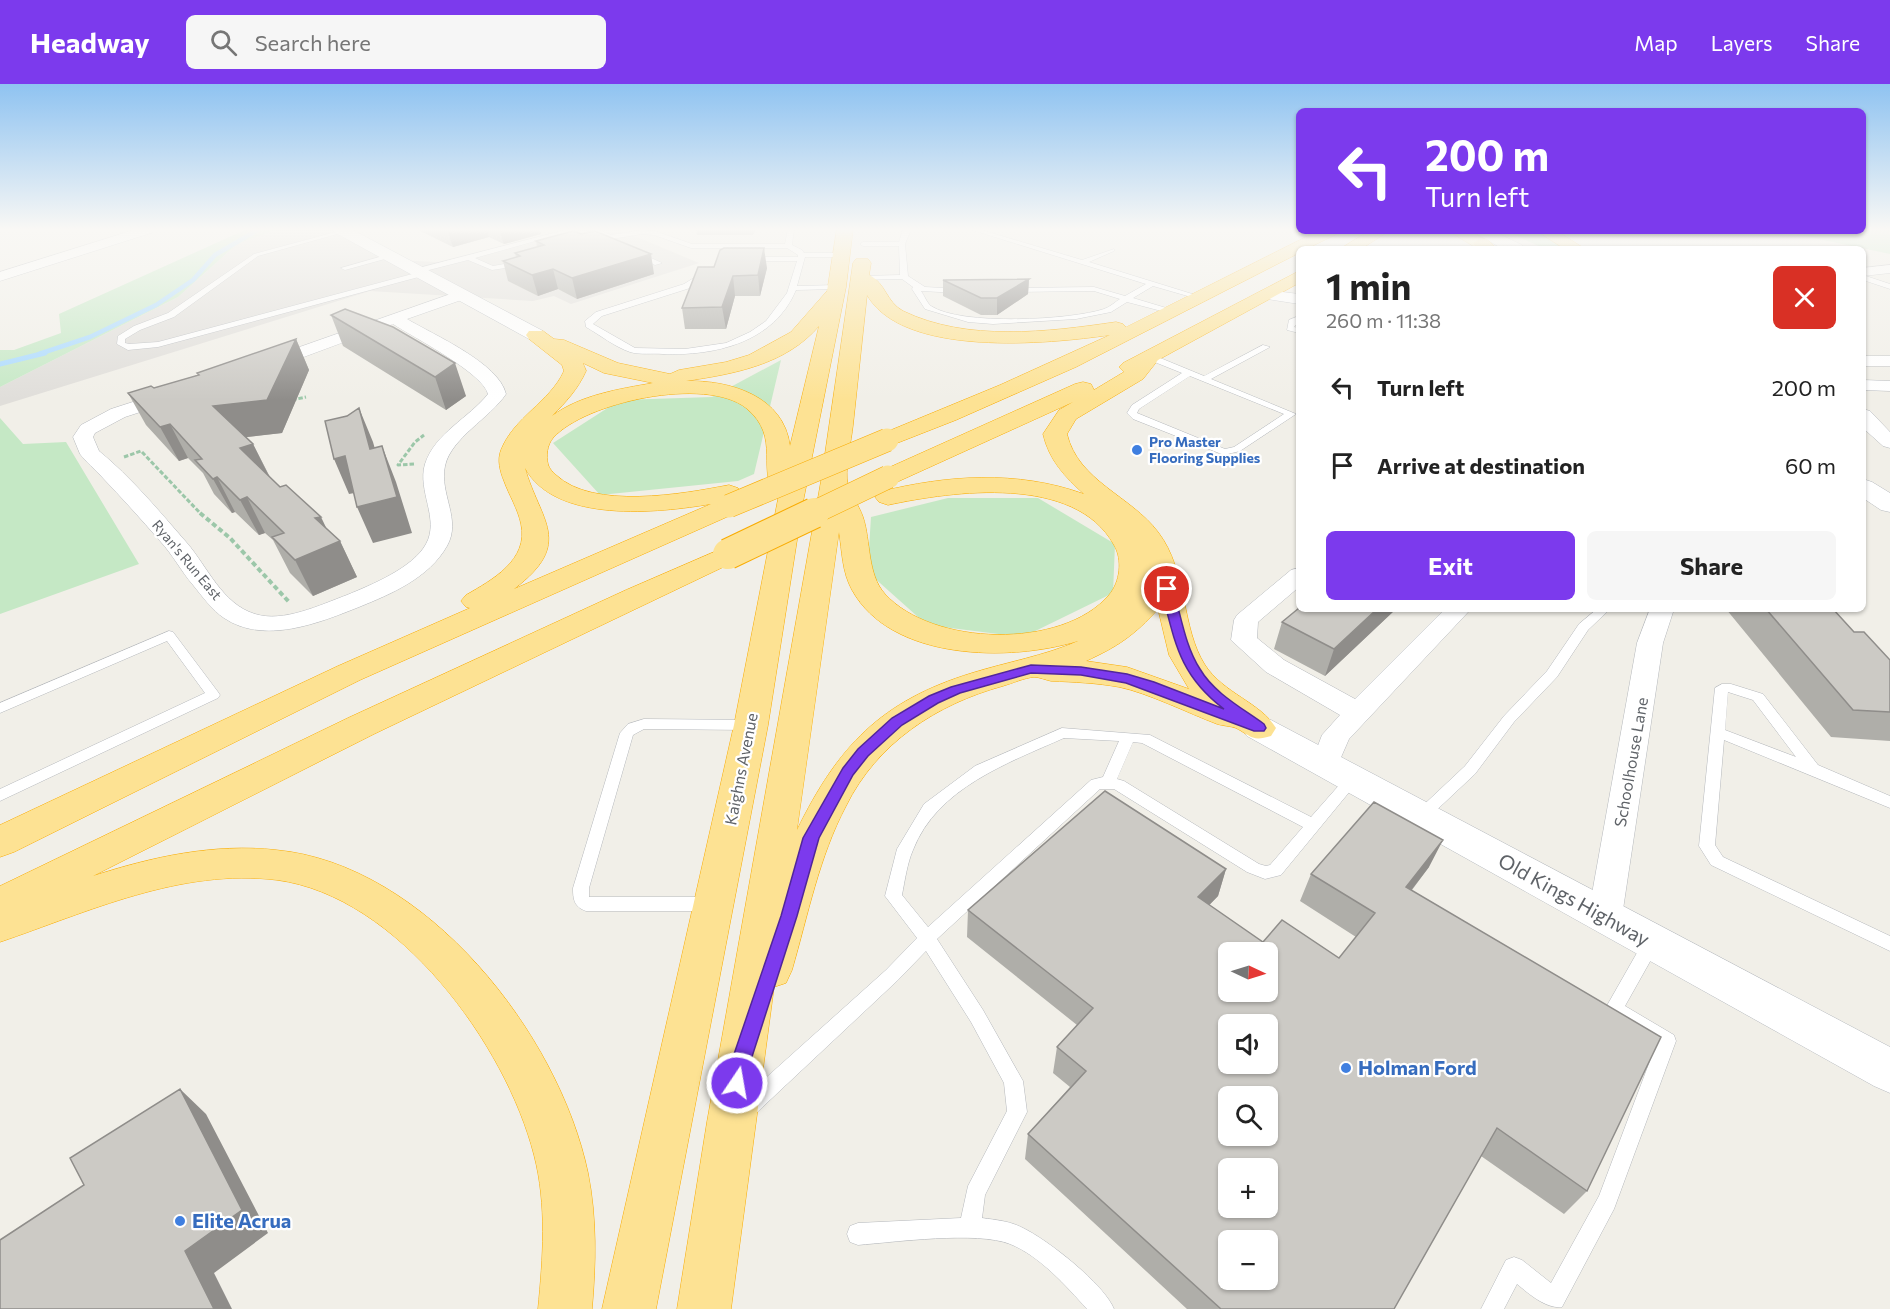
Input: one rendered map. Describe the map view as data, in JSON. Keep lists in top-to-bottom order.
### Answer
{
  "streets": {
    "highway": ["Kaighns Avenue"],
    "street": ["Ryan's Run East", "Schoolhouse Lane", "Old Kings Highway"]
  },
  "crossings": [
    ["Schoolhouse Lane", "Old Kings Highway"]
  ],
  "places": ["Pro Master Flooring Supplies", "Holman Ford", "Elite Acrua"],
  "north": "right",
  "page": {
    "header": "Headway",
    "search": "Search here",
    "nav": ["Map", "Layers", "Share"],
    "turn": ["200 m", "Turn left"],
    "heading": ["1 min", "260 m · 11:38"],
    "list": [
      {
        "name": "Turn left",
        "value": "200 m"
      },
      {
        "name": "Arrive at destination",
        "value": "60 m"
      }
    ],
    "buttons": ["Exit", "Share"],
    "map_buttons": ["+", "−"]
  }
}
